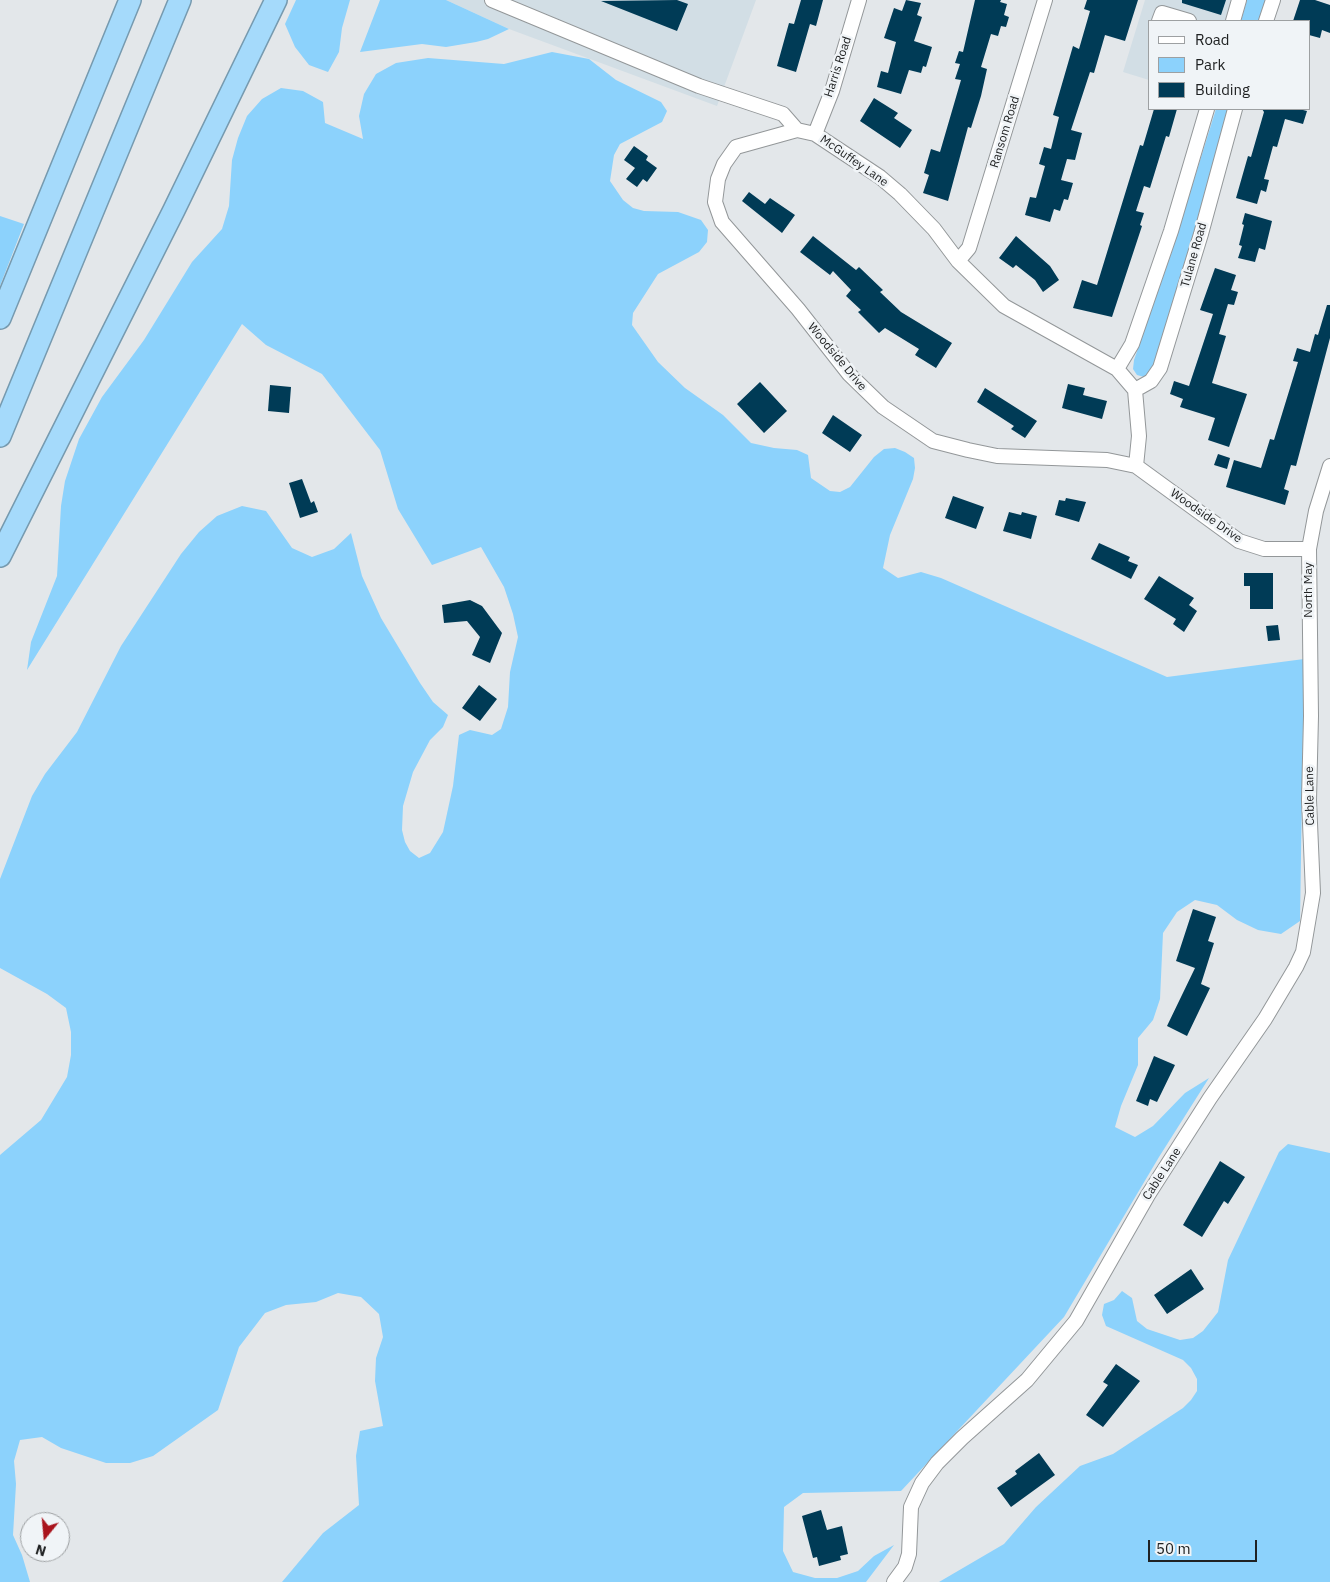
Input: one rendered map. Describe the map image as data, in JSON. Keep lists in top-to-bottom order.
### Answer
{
  "streets": {
    "street": [
      "Harris Road",
      "Ransom Road",
      "McGuffey Lane",
      "Tulane Road",
      "Woodside Drive",
      "North May",
      "Cable Lane"
    ]
  },
  "crossings": [
    ["Harris Road", "McGuffey Lane"],
    ["Ransom Road", "McGuffey Lane"],
    ["McGuffey Lane", "Woodside Drive"],
    ["Woodside Drive", "North May"],
    ["North May", "Cable Lane"]
  ],
  "legend": ["Road", "Park", "Building"],
  "scale_bar": "50 m",
  "north": "bottom"
}
